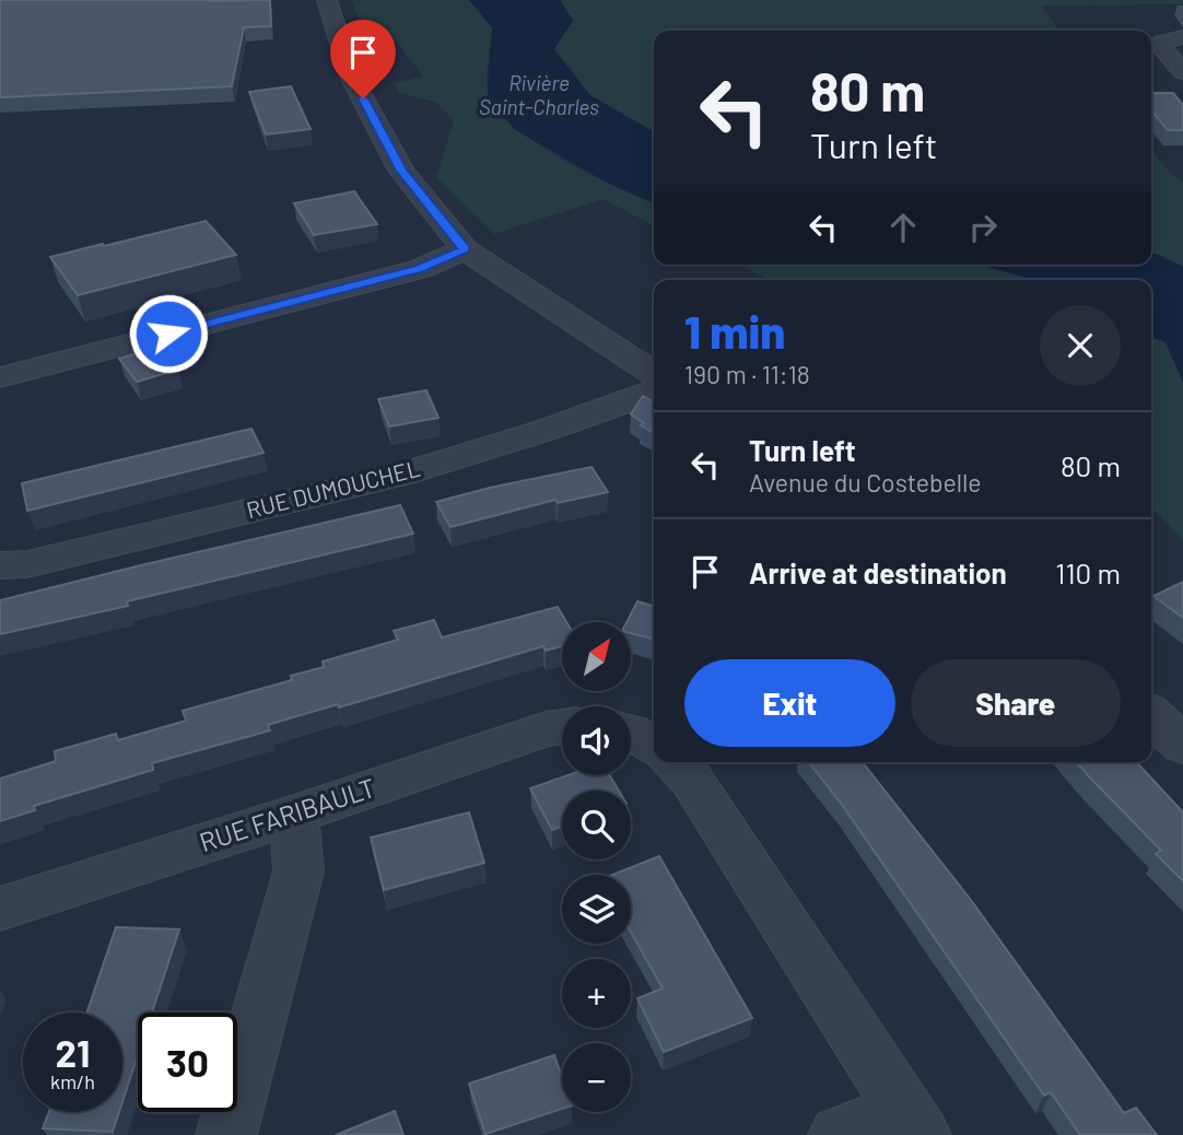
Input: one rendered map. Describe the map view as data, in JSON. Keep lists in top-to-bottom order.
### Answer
{
  "streets": {
    "street": ["RUE DUMOUCHEL", "RUE FARIBAULT"]
  },
  "water": ["Rivière Saint-Charles"],
  "north": "top right",
  "page": {
    "turn": ["80 m", "Turn left"],
    "heading": ["1 min", "190 m · 11:18"],
    "list": [
      {
        "name": "Turn left",
        "note": "Avenue du Costebelle",
        "value": "80 m"
      },
      {
        "name": "Arrive at destination",
        "value": "110 m"
      }
    ],
    "map_buttons": ["+", "−"],
    "buttons": ["Exit", "Share"],
    "speed": "21 km/h",
    "limit": "30"
  }
}
